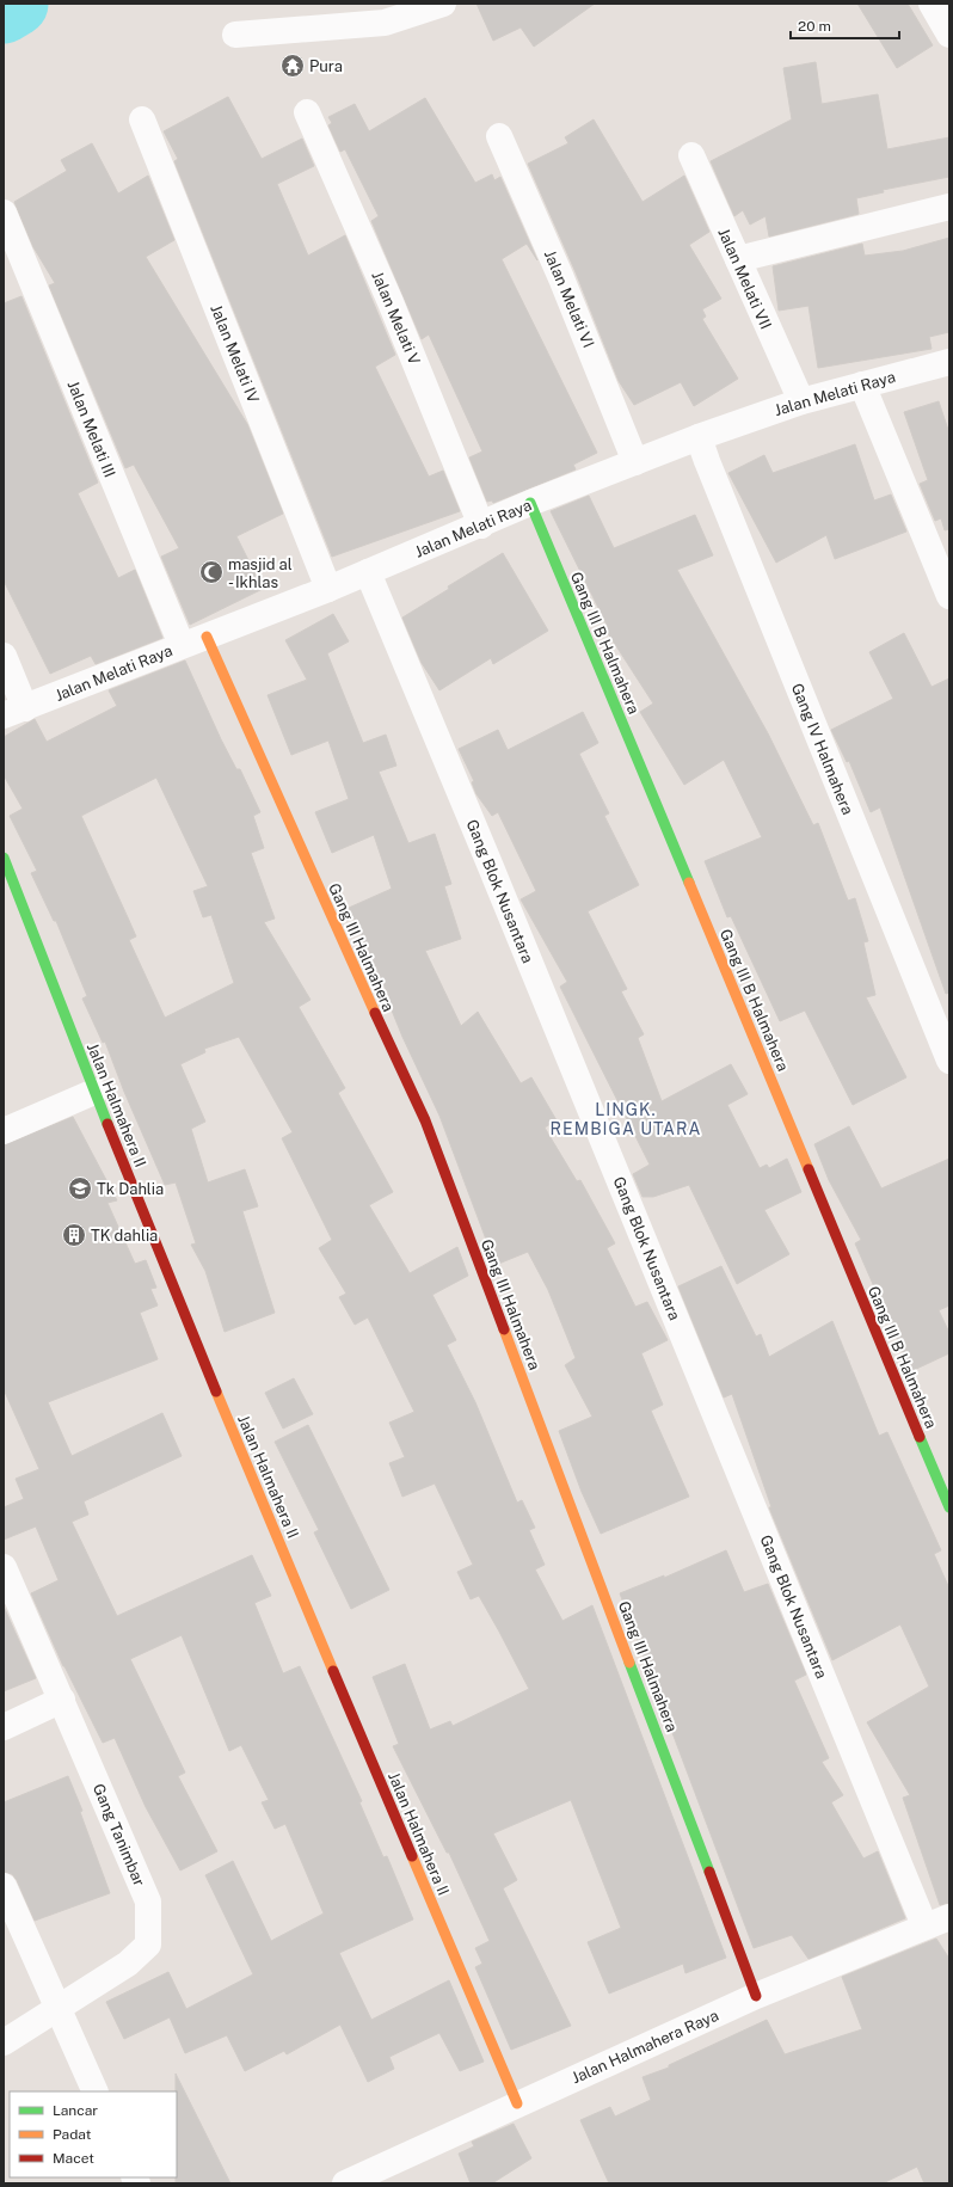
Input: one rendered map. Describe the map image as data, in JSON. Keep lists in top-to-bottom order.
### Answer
{
  "streets": {
    "street": [
      "Jalan Melati VII",
      "Jalan Melati VI",
      "Jalan Melati V",
      "Jalan Melati IV",
      "Jalan Melati Raya",
      "Jalan Melati III",
      "Gang III B Halmahera",
      "Gang IV Halmahera",
      "Gang Blok Nusantara",
      "Gang III Halmahera",
      "Jalan Halmahera II",
      "Gang Tanimbar",
      "Jalan Halmahera Raya"
    ]
  },
  "crossings": [
    ["Jalan Melati VII", "Jalan Melati Raya"],
    ["Jalan Melati VI", "Jalan Melati Raya"],
    ["Jalan Melati V", "Jalan Melati Raya"],
    ["Jalan Melati IV", "Jalan Melati Raya"],
    ["Jalan Melati Raya", "Jalan Melati III"],
    ["Jalan Melati Raya", "Gang III B Halmahera"],
    ["Jalan Melati Raya", "Gang IV Halmahera"],
    ["Jalan Melati Raya", "Gang Blok Nusantara"],
    ["Jalan Melati Raya", "Gang III Halmahera"],
    ["Gang Blok Nusantara", "Jalan Halmahera Raya"],
    ["Gang III Halmahera", "Jalan Halmahera Raya"],
    ["Jalan Halmahera II", "Jalan Halmahera Raya"]
  ],
  "districts": ["LINGK. REMBIGA UTARA"],
  "places": {
    "temple": ["Pura"],
    "mosque": ["masjid al - Ikhlas"],
    "school or university": ["Tk Dahlia"],
    "building": ["TK dahlia"]
  },
  "legend": ["Lancar", "Padat", "Macet"],
  "scale_bar": "20 m"
}
